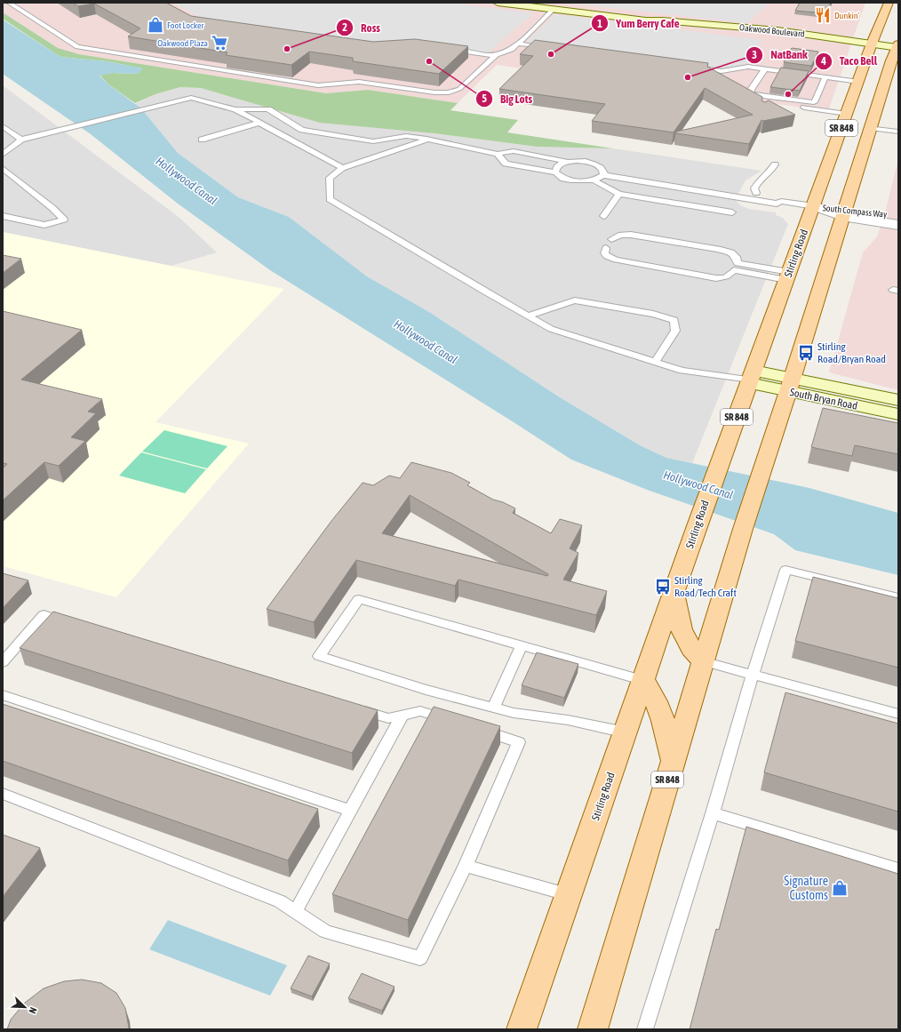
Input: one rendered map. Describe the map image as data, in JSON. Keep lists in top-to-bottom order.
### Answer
{
  "streets": {
    "main road": ["SR 848", "Stirling Road"],
    "street": ["Oakwood Boulevard", "South Compass Way", "South Bryan Road"]
  },
  "crossings": [
    ["Oakwood Boulevard", "SR 848"],
    ["Oakwood Boulevard", "Stirling Road"],
    ["SR 848", "South Compass Way"],
    ["SR 848", "South Bryan Road"],
    ["South Compass Way", "Stirling Road"],
    ["Stirling Road", "South Bryan Road"]
  ],
  "water": ["Hollywood Canal"],
  "places": {
    "restaurant": ["Dunkin'"],
    "shop": ["Foot Locker", "Signature Customs"],
    "supermarket": ["Oakwood Plaza"],
    "other": [
      "Ross",
      "Yum Berry Cafe",
      "Big Lots",
      "NatBank",
      "Taco Bell"
    ],
    "bus stop": ["Stirling Road/Bryan Road", "Stirling Road/Tech Craft"]
  },
  "north": "bottom right"
}
